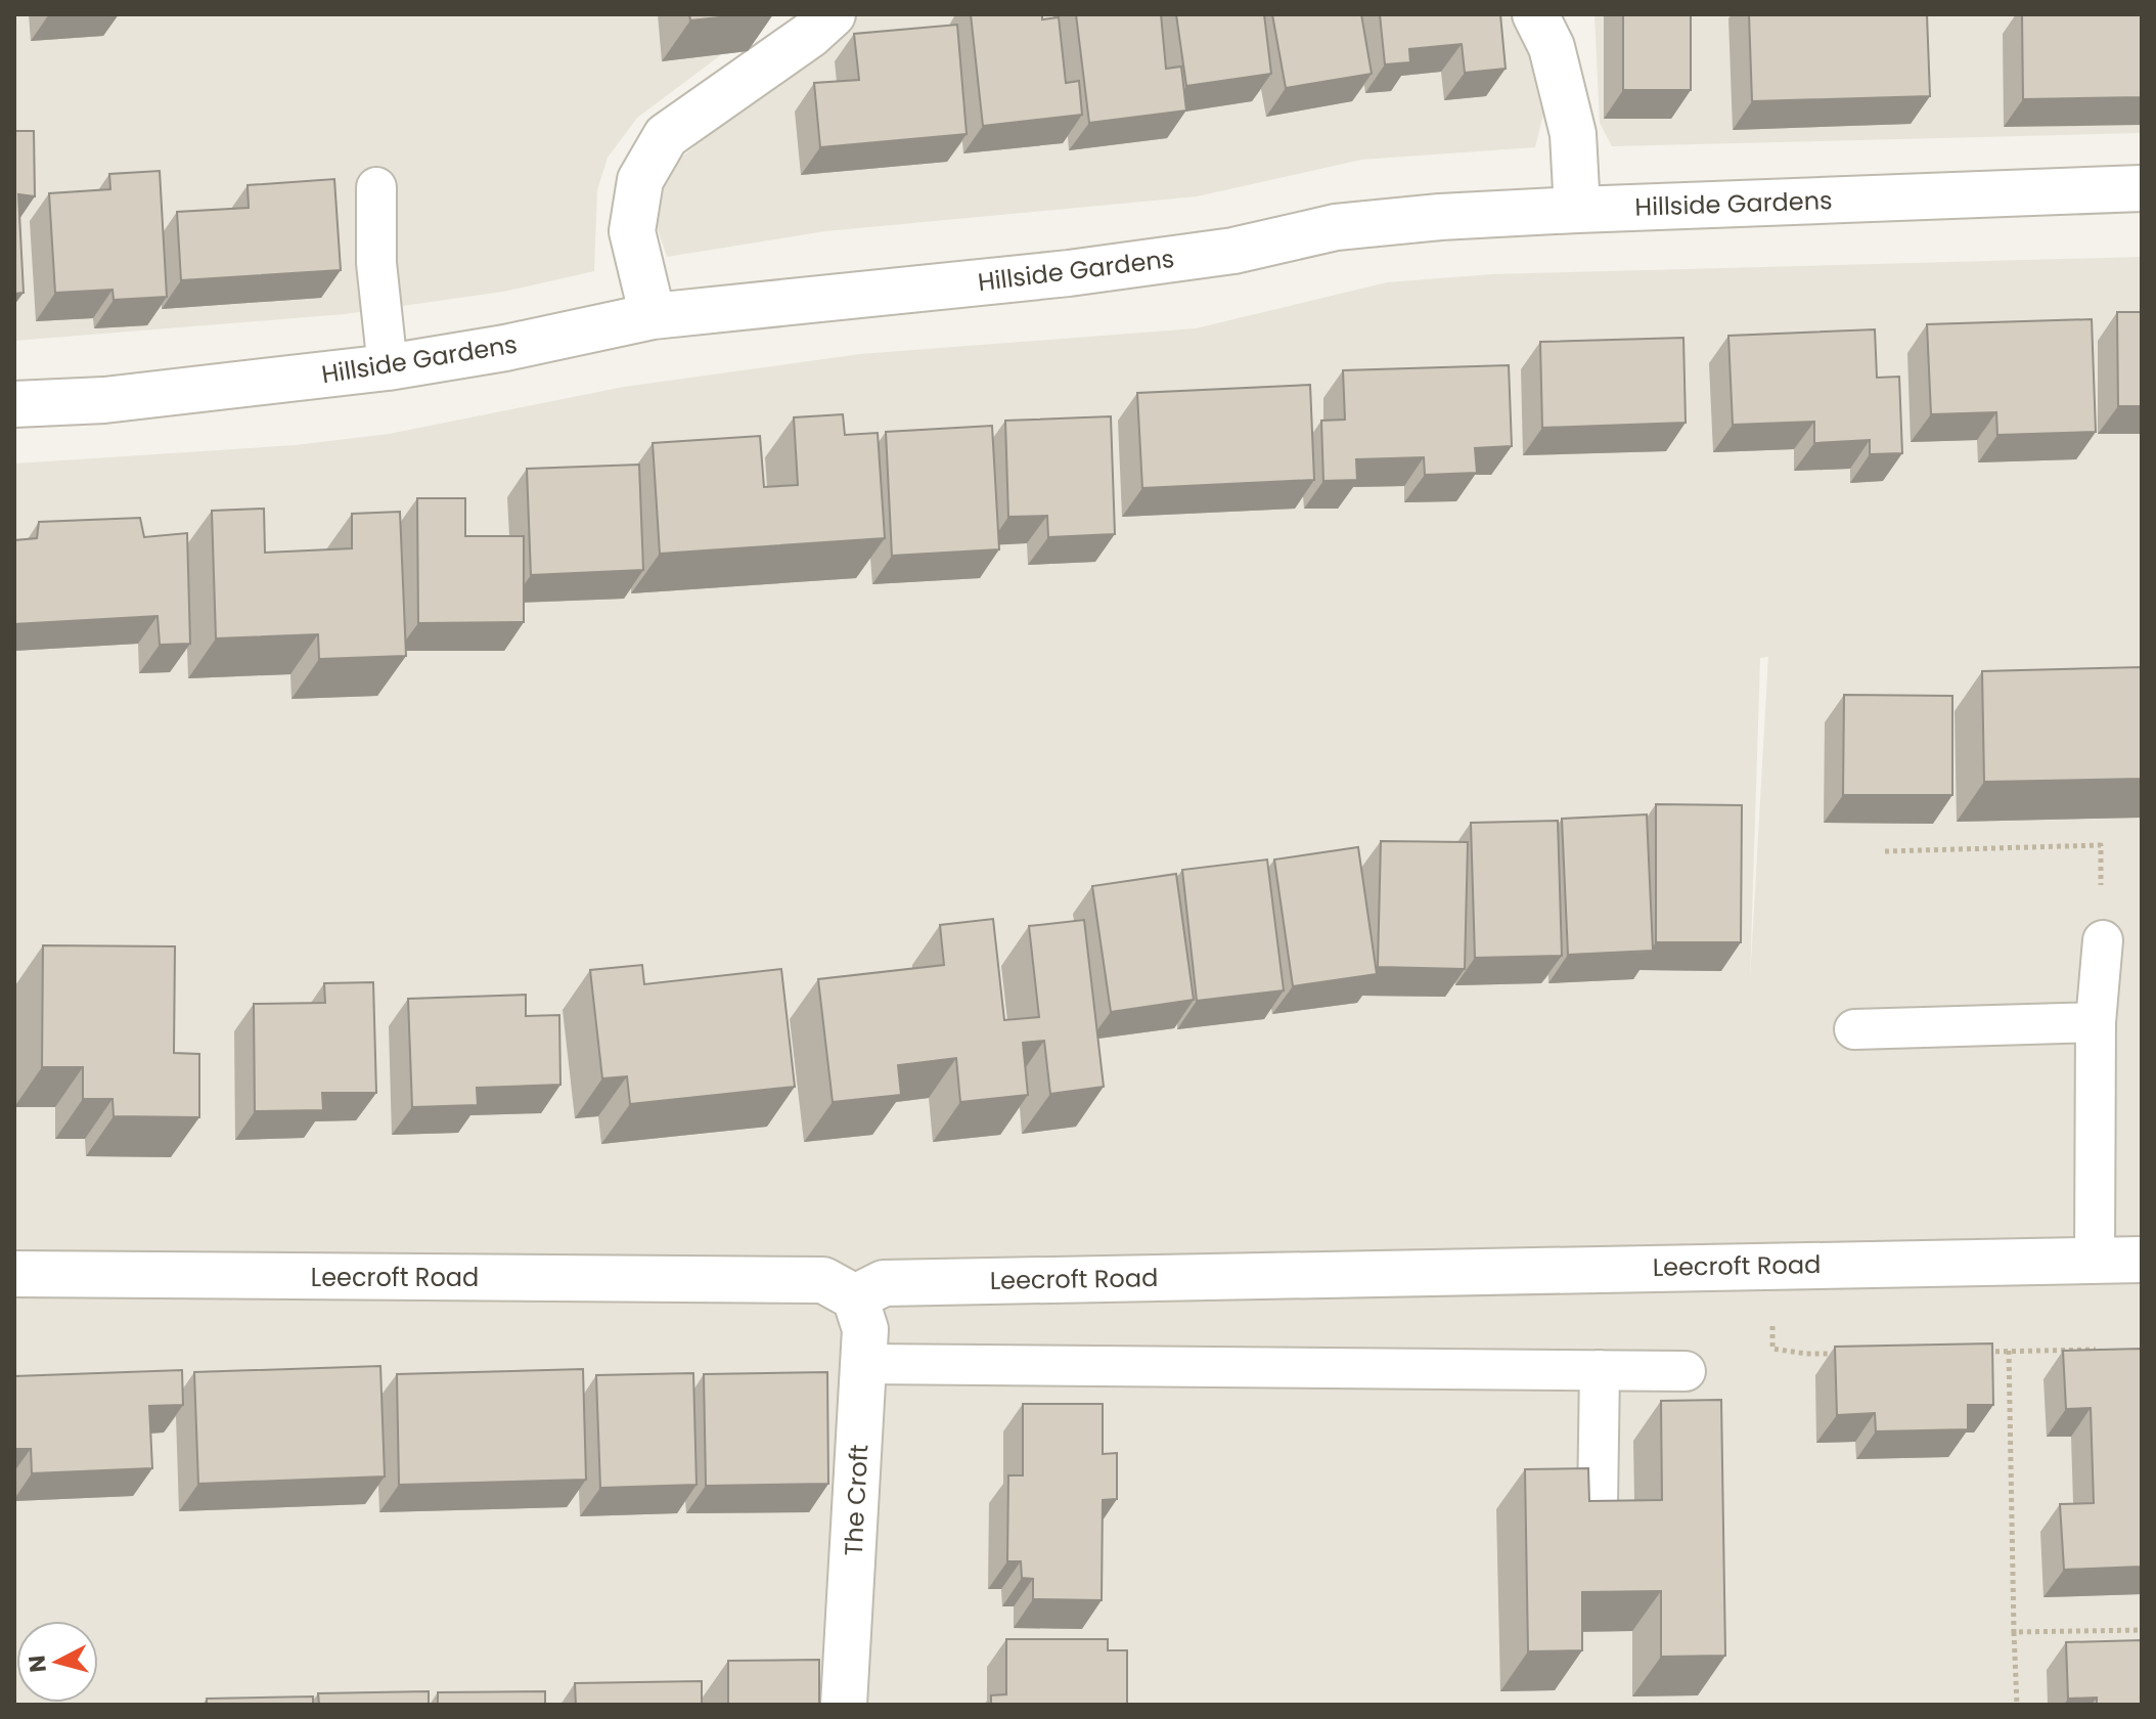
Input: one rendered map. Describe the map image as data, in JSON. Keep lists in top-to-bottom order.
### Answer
{
  "streets": {
    "street": ["Hillside Gardens", "Leecroft Road", "The Croft"]
  },
  "crossings": [
    ["Leecroft Road", "The Croft"]
  ],
  "north": "left"
}
